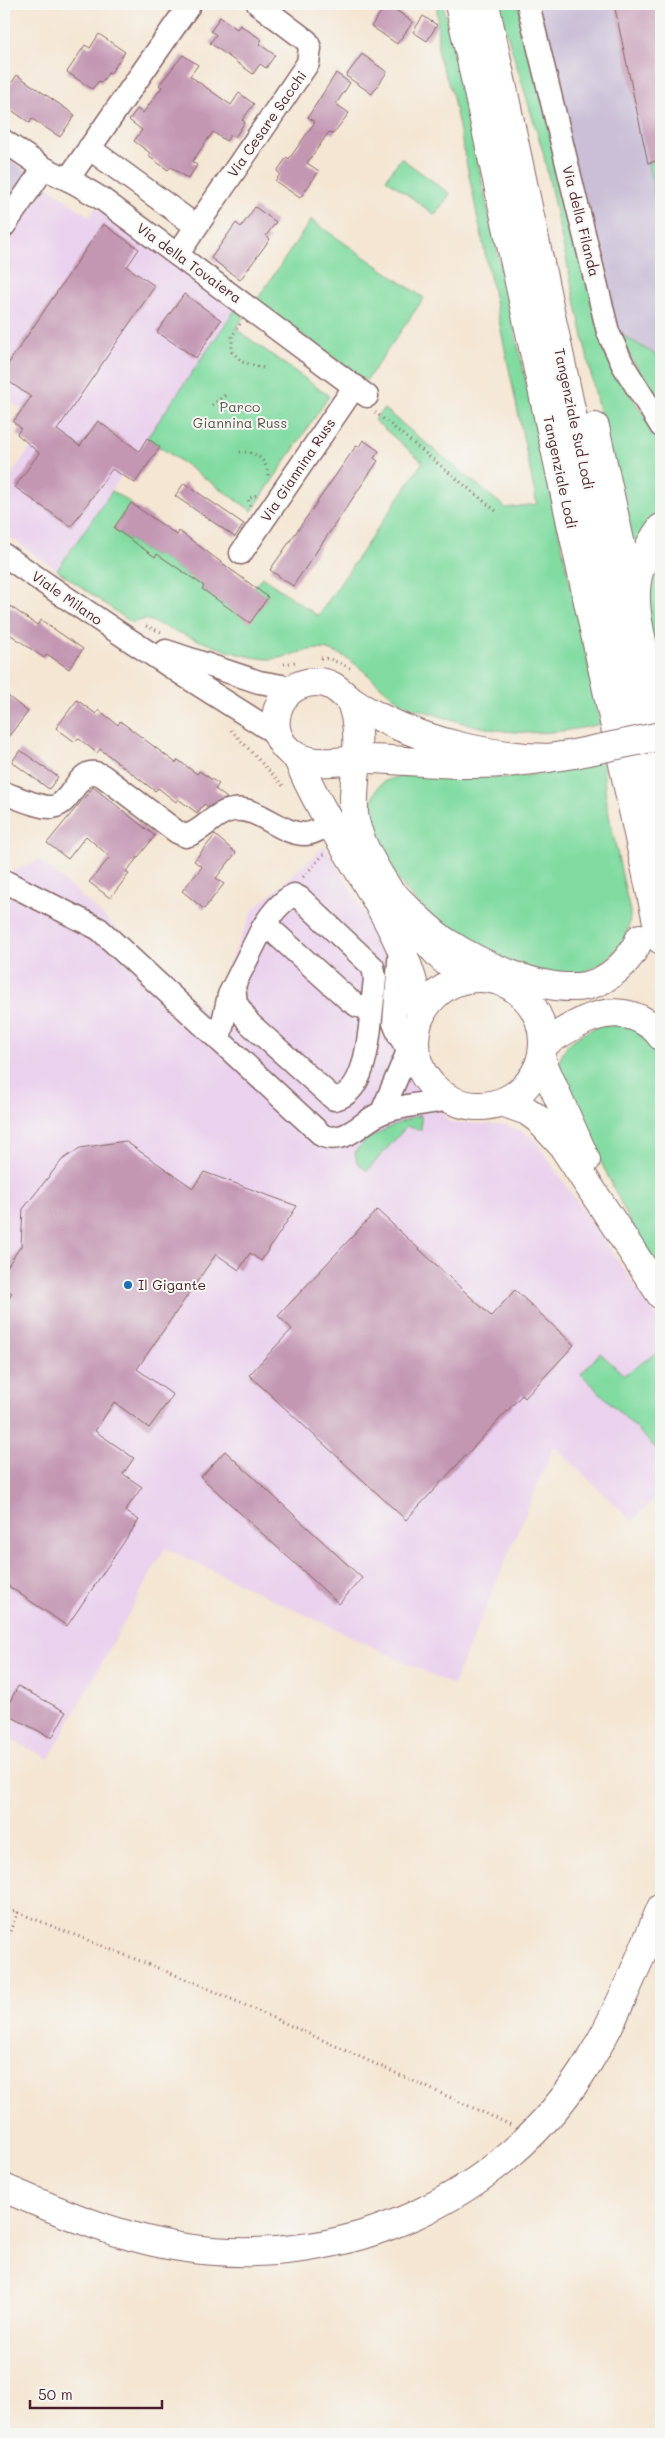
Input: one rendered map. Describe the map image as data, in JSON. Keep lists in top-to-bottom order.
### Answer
{
  "streets": {
    "main road": ["Tangenziale Sud Lodi", "Tangenziale Lodi"],
    "street": [
      "Via Cesare Sacchi",
      "Via della Filanda",
      "Via della Tovaiera",
      "Via Giannina Russ",
      "Viale Milano"
    ]
  },
  "crossings": [
    ["Via Cesare Sacchi", "Via della Tovaiera"],
    ["Via della Tovaiera", "Via Giannina Russ"],
    ["Tangenziale Sud Lodi", "Tangenziale Lodi"]
  ],
  "parks": ["Parco Giannina Russ"],
  "places": ["Il Gigante"],
  "scale_bar": "50 m"
}
